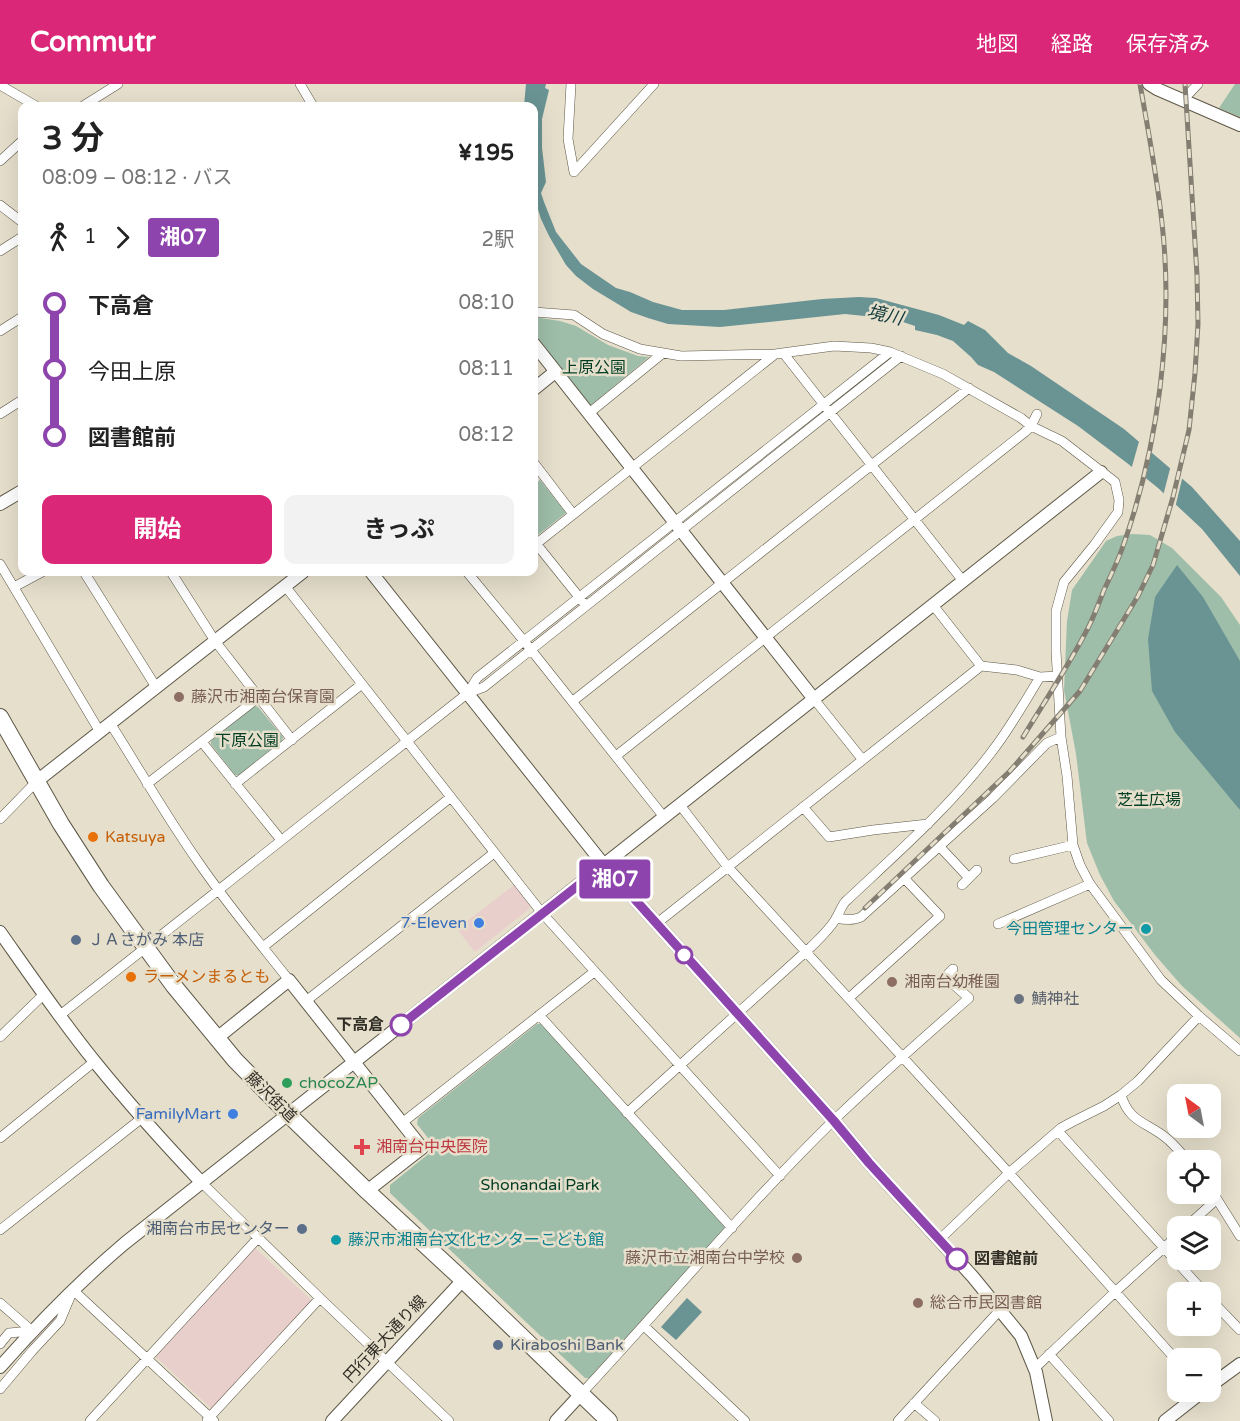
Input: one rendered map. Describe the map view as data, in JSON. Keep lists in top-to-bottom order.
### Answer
{
  "streets": {
    "highway": ["藤沢街道"],
    "street": ["円行東大通り線"]
  },
  "crossings": [
    ["藤沢街道", "円行東大通り線"]
  ],
  "water": ["境川"],
  "parks": [
    "上原公園",
    "下原公園",
    "芝生広場",
    "Shonandai Park"
  ],
  "places": {
    "other": [
      "藤沢市湘南台保育園",
      "Katsuya",
      "7-Eleven",
      "今田管理センター",
      "ＪＡさがみ 本店",
      "ラーメンまるとも",
      "湘南台幼稚園",
      "鯖神社",
      "下高倉",
      "chocoZAP",
      "FamilyMart",
      "湘南台市民センター",
      "藤沢市湘南台文化センターこども館",
      "藤沢市立湘南台中学校",
      "図書館前",
      "総合市民図書館",
      "Kiraboshi Bank"
    ],
    "health": ["湘南台中央医院"]
  },
  "lines": ["bus line 湘07"],
  "north": "top left",
  "page": {
    "header": "Commutr",
    "nav": ["地図", "経路", "保存済み"],
    "on_map": "湘07",
    "heading": ["3 分", "08:09 – 08:12 · バス", "¥195"],
    "legs": ["1", "湘07", "2駅"],
    "list": [
      {
        "name": "下高倉",
        "value": "08:10"
      },
      {
        "name": "今田上原",
        "value": "08:11"
      },
      {
        "name": "図書館前",
        "value": "08:12"
      }
    ],
    "buttons": ["開始", "きっぷ"],
    "map_buttons": ["+", "−"]
  }
}
